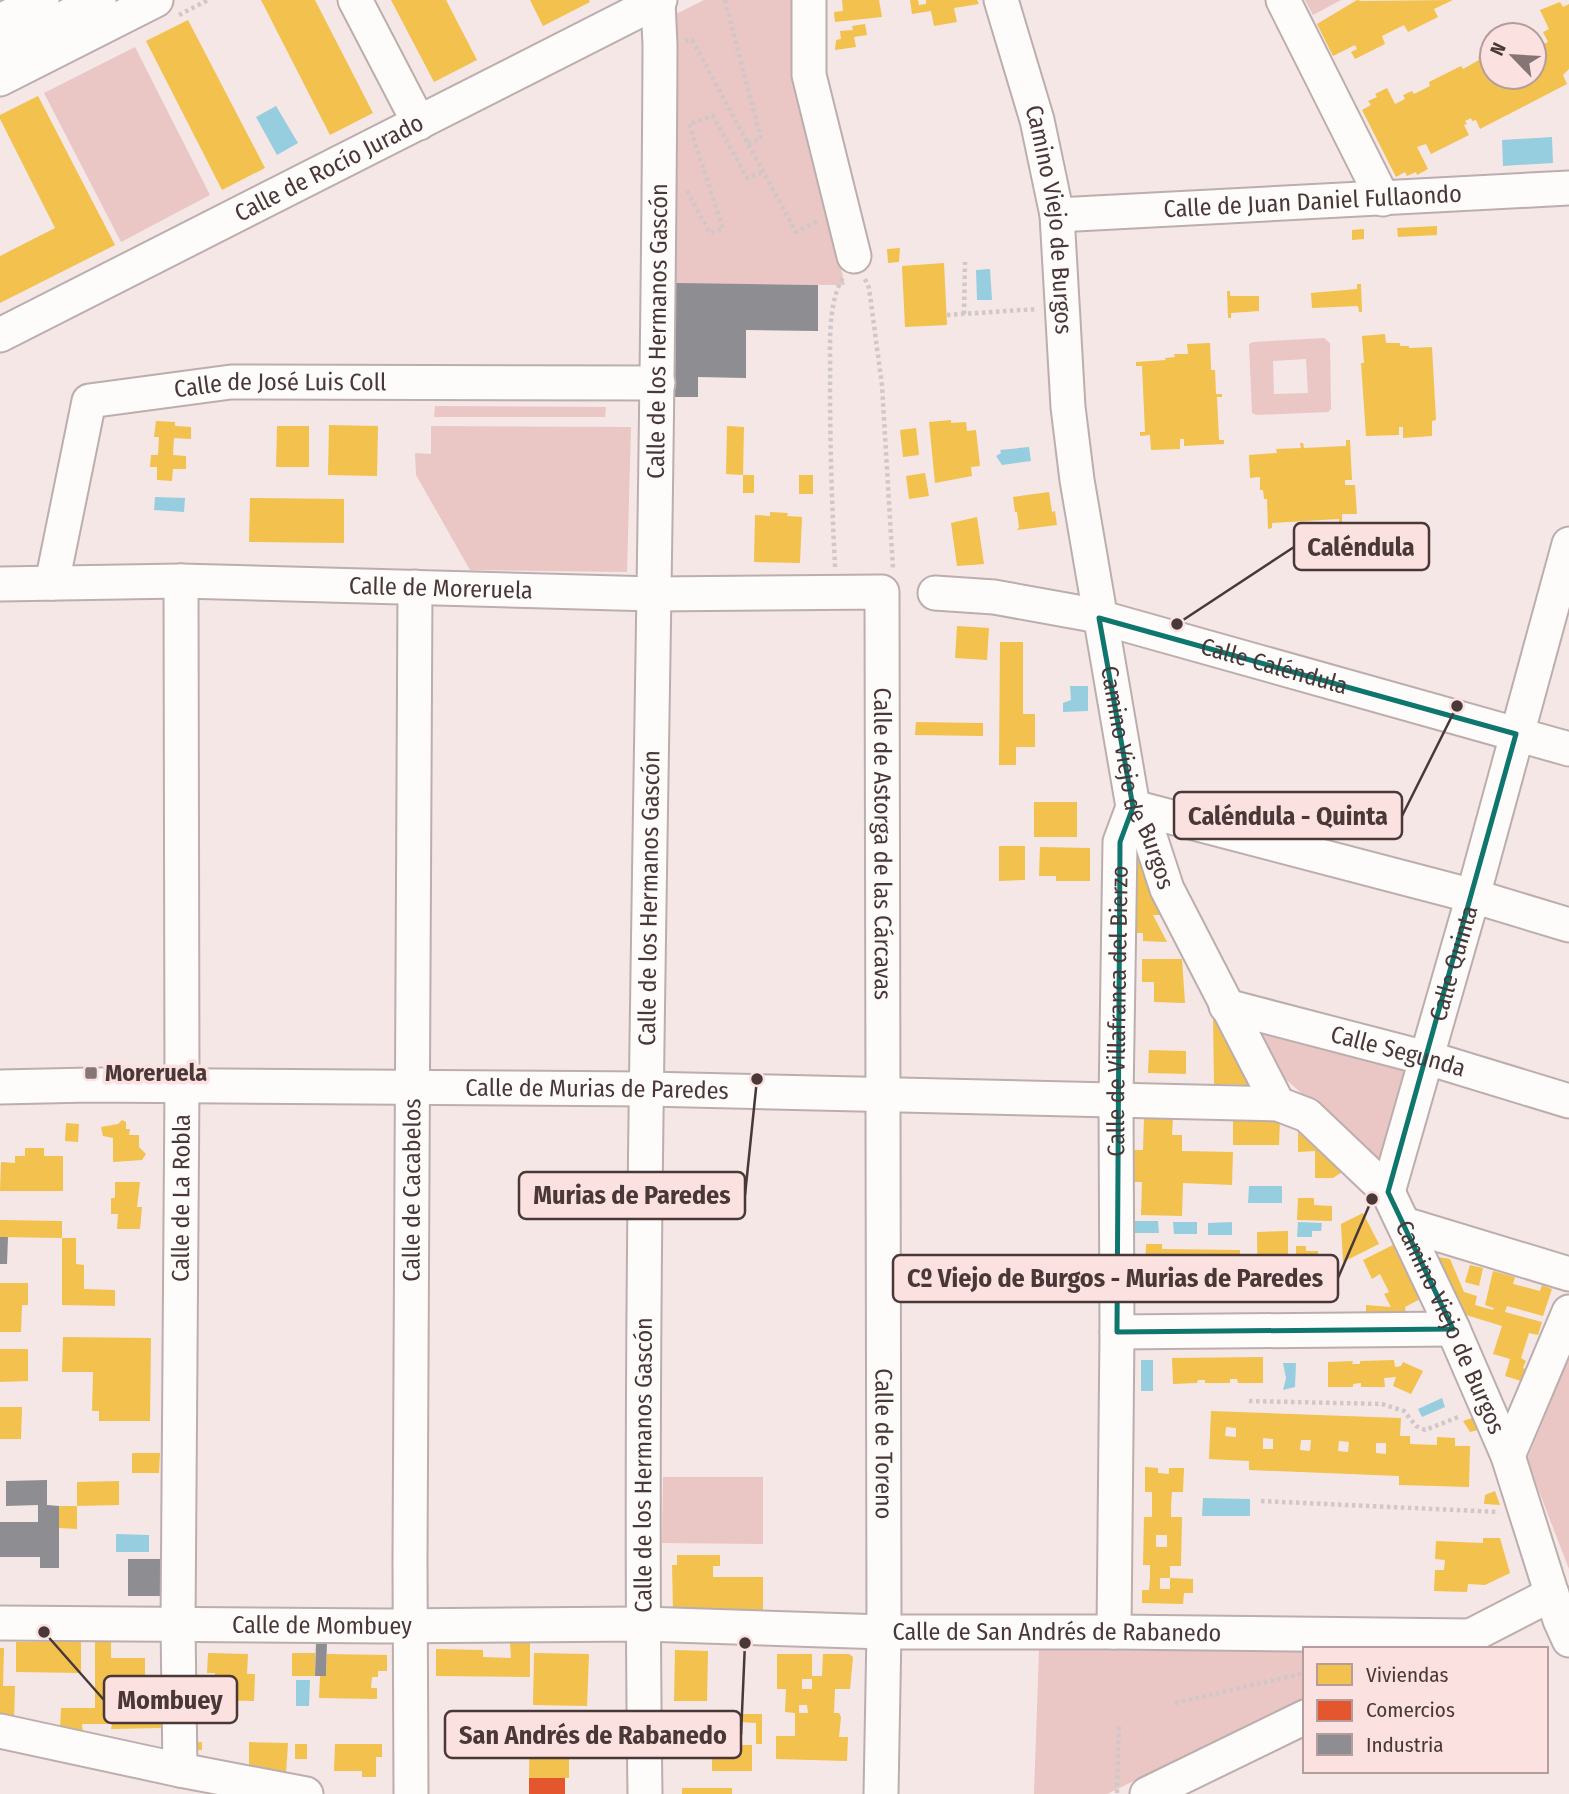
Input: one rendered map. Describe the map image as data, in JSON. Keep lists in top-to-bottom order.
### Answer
{
  "streets": {
    "street": [
      "Calle de Rocío Jurado",
      "Calle de Juan Daniel Fullaondo",
      "Camino Viejo de Burgos",
      "Calle de los Hermanos Gascón",
      "Calle de José Luis Coll",
      "Calle de Moreruela",
      "Calle Caléndula",
      "Calle de Astorga de las Cárcavas",
      "Calle Quinta",
      "Calle de Villafranca del Bierzo",
      "Calle Segunda",
      "Calle de Murias de Paredes",
      "Calle de Cacabelos",
      "Calle de La Robla",
      "Calle de Toreno",
      "Calle de Mombuey",
      "Calle de San Andrés de Rabanedo"
    ]
  },
  "crossings": [
    ["Calle de Rocío Jurado", "Calle de los Hermanos Gascón"],
    ["Calle de Juan Daniel Fullaondo", "Camino Viejo de Burgos"],
    ["Camino Viejo de Burgos", "Calle Caléndula"],
    ["Camino Viejo de Burgos", "Calle Quinta"],
    ["Camino Viejo de Burgos", "Calle de Villafranca del Bierzo"],
    ["Camino Viejo de Burgos", "Calle Segunda"],
    ["Camino Viejo de Burgos", "Calle de Murias de Paredes"],
    ["Calle de los Hermanos Gascón", "Calle de José Luis Coll"],
    ["Calle de los Hermanos Gascón", "Calle de Moreruela"],
    ["Calle de los Hermanos Gascón", "Calle de Murias de Paredes"],
    ["Calle de los Hermanos Gascón", "Calle de Mombuey"],
    ["Calle de los Hermanos Gascón", "Calle de San Andrés de Rabanedo"],
    ["Calle de José Luis Coll", "Calle de Moreruela"],
    ["Calle de Moreruela", "Calle de Astorga de las Cárcavas"],
    ["Calle de Moreruela", "Calle de Cacabelos"],
    ["Calle de Moreruela", "Calle de La Robla"],
    ["Calle Caléndula", "Calle Quinta"],
    ["Calle de Astorga de las Cárcavas", "Calle de Murias de Paredes"],
    ["Calle de Astorga de las Cárcavas", "Calle de Toreno"],
    ["Calle Quinta", "Calle Segunda"],
    ["Calle de Villafranca del Bierzo", "Calle de Murias de Paredes"],
    ["Calle de Villafranca del Bierzo", "Calle de San Andrés de Rabanedo"],
    ["Calle de Murias de Paredes", "Calle de Cacabelos"],
    ["Calle de Murias de Paredes", "Calle de La Robla"],
    ["Calle de Murias de Paredes", "Calle de Toreno"],
    ["Calle de Cacabelos", "Calle de Mombuey"],
    ["Calle de La Robla", "Calle de Mombuey"],
    ["Calle de Toreno", "Calle de San Andrés de Rabanedo"],
    ["Calle de Mombuey", "Calle de San Andrés de Rabanedo"]
  ],
  "places": {
    "other": [
      "Caléndula",
      "Caléndula - Quinta",
      "Murias de Paredes",
      "Cº Viejo de Burgos - Murias de Paredes",
      "Mombuey",
      "San Andrés de Rabanedo"
    ],
    "transit": ["Moreruela"]
  },
  "legend": ["Viviendas", "Comercios", "Industria"],
  "north": "top left"
}
